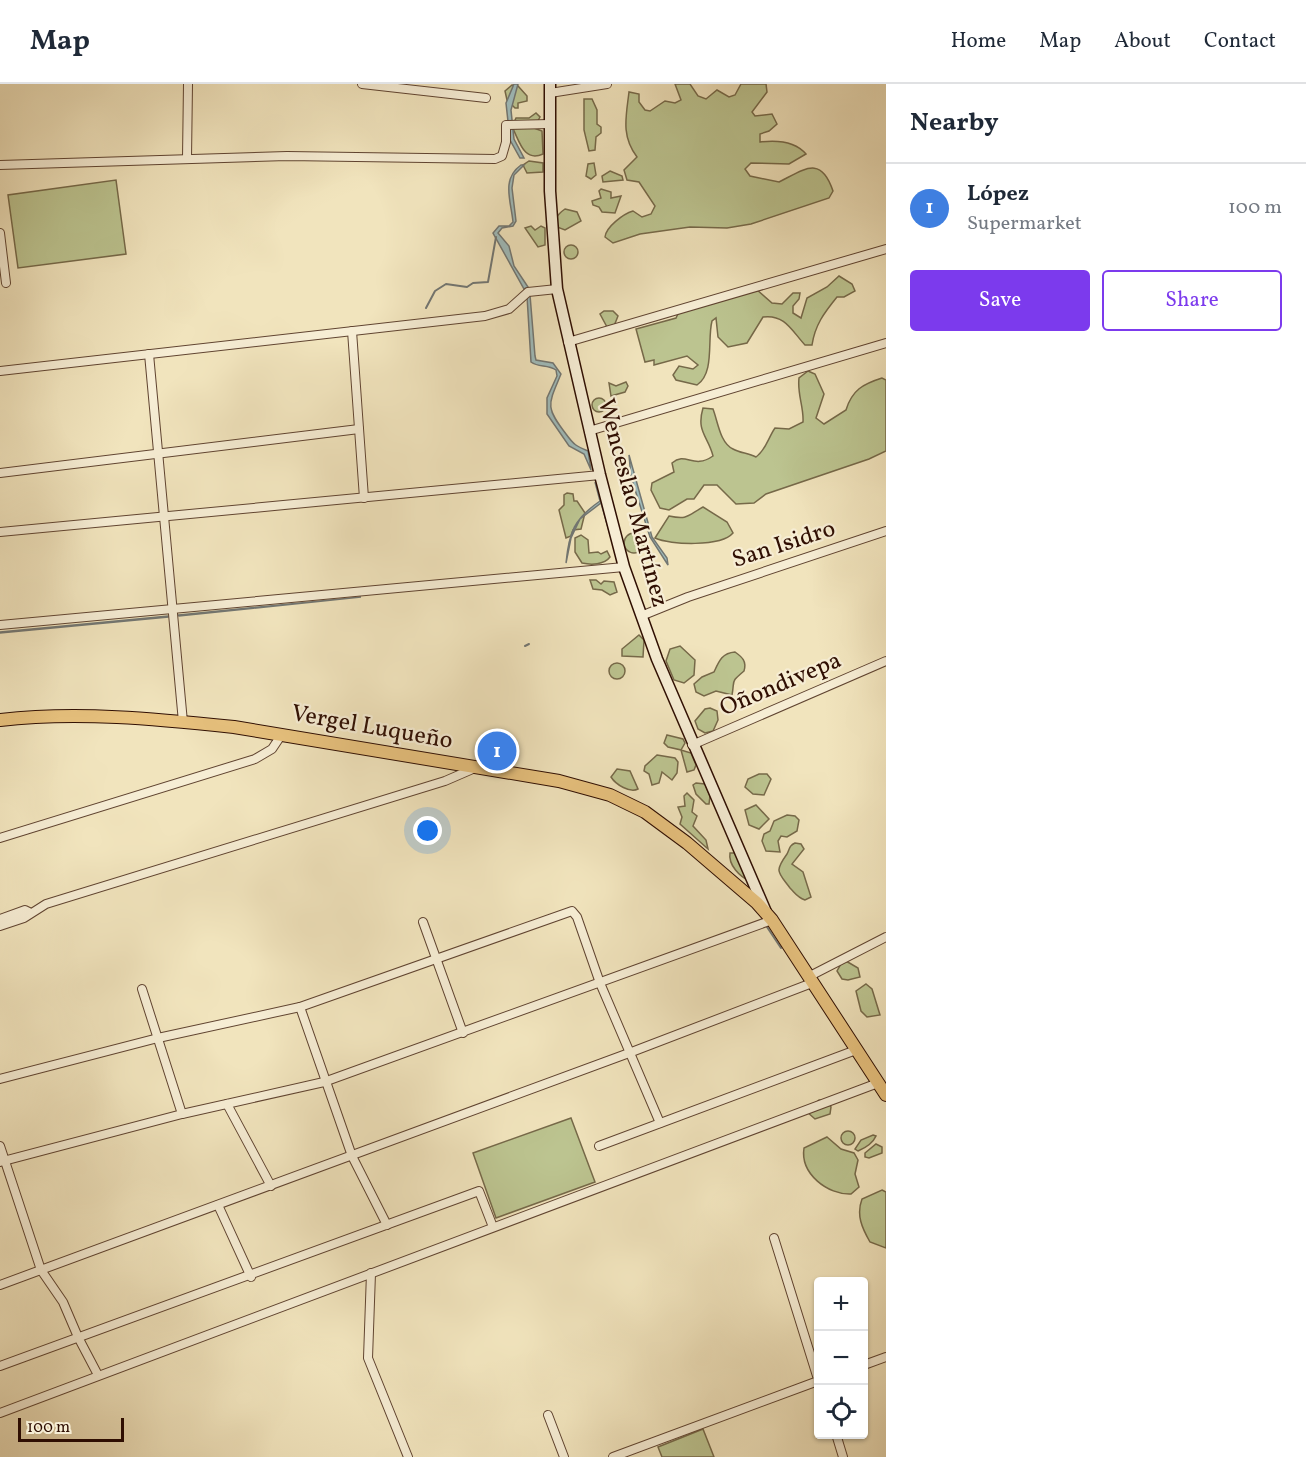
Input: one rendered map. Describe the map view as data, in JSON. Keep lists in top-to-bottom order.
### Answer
{
  "streets": {
    "main road": ["Wenceslao Martínez", "Vergel Luqueño"],
    "street": ["San Isidro", "Oñondivepa"]
  },
  "crossings": [
    ["Wenceslao Martínez", "San Isidro"],
    ["Wenceslao Martínez", "Oñondivepa"],
    ["Wenceslao Martínez", "Vergel Luqueño"]
  ],
  "scale_bar": "100 m",
  "page": {
    "header": "Map",
    "nav": [
      "Home",
      "Map",
      "About",
      "Contact"
    ],
    "heading": "Nearby",
    "list": [
      {
        "mark": "1",
        "name": "López",
        "note": "Supermarket",
        "value": "100 m"
      }
    ],
    "buttons": ["Save", "Share"],
    "pins": "1",
    "map_buttons": ["+", "−"],
    "scale": "100 m"
  }
}
